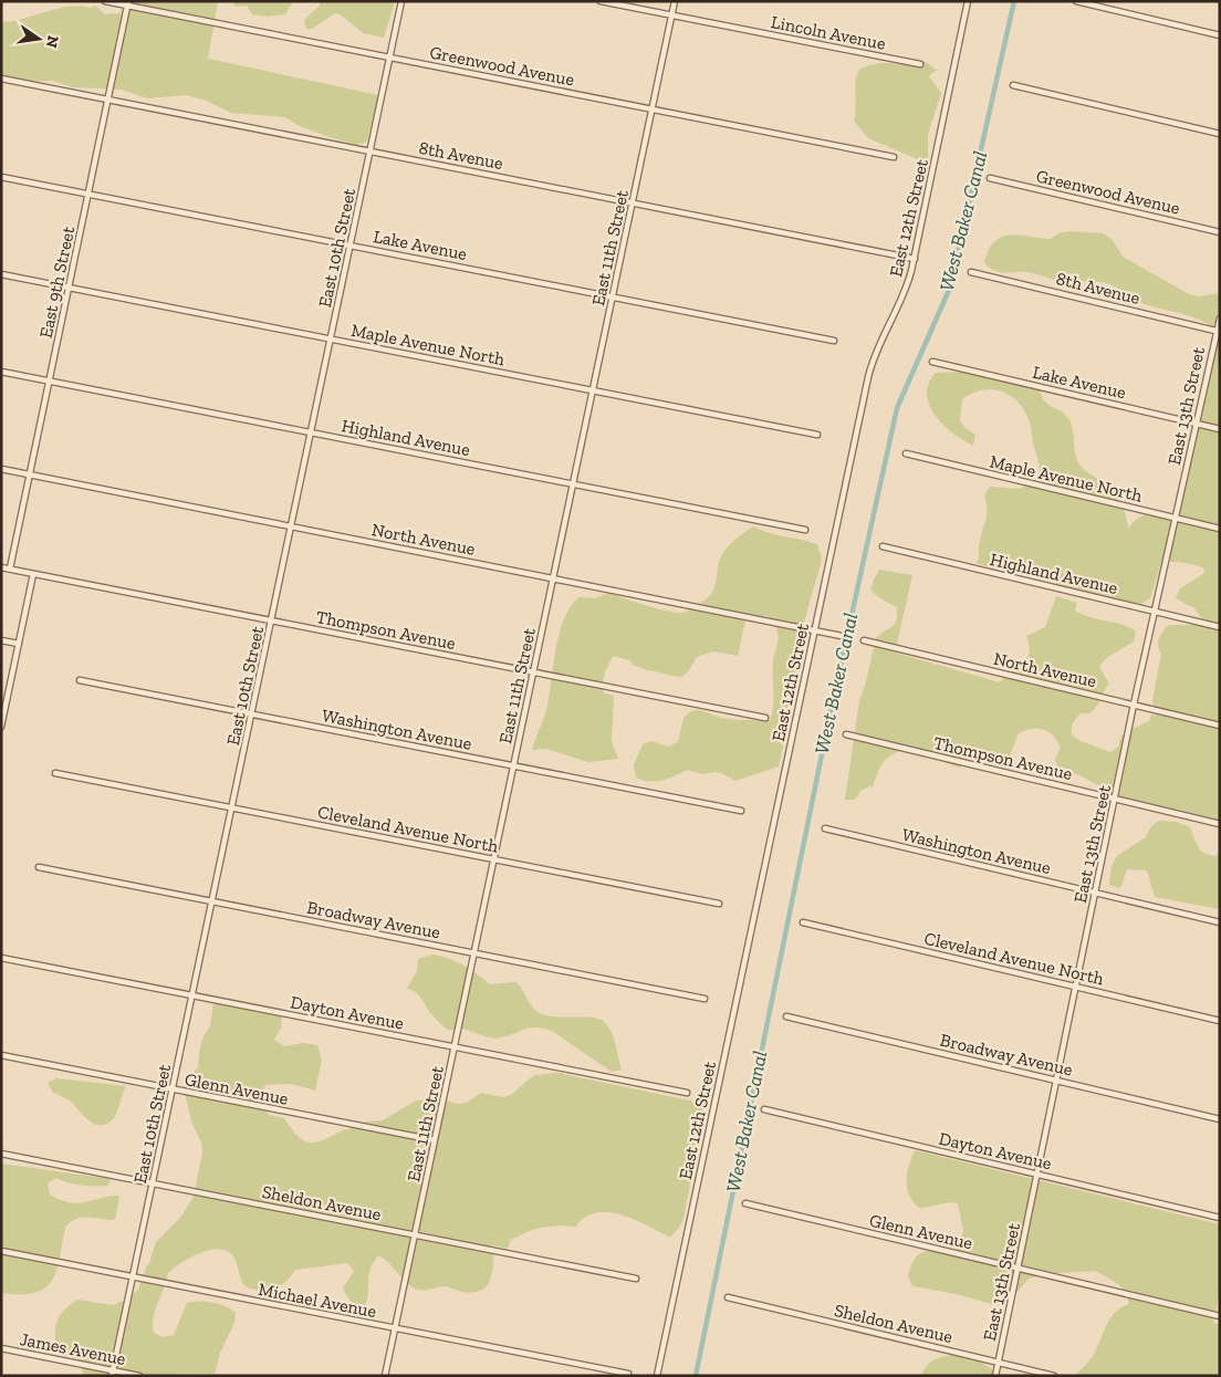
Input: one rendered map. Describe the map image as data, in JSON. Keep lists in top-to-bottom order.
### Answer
{
  "streets": {
    "street": [
      "Lincoln Avenue",
      "Greenwood Avenue",
      "8th Avenue",
      "East 12th Street",
      "Lake Avenue",
      "East 10th Street",
      "East 11th Street",
      "East 9th Street",
      "Maple Avenue North",
      "East 13th Street",
      "Highland Avenue",
      "North Avenue",
      "Thompson Avenue",
      "Washington Avenue",
      "Cleveland Avenue North",
      "Broadway Avenue",
      "Dayton Avenue",
      "Glenn Avenue",
      "Sheldon Avenue",
      "Michael Avenue",
      "James Avenue"
    ]
  },
  "crossings": [
    ["Lincoln Avenue", "East 11th Street"],
    ["Greenwood Avenue", "East 10th Street"],
    ["Greenwood Avenue", "East 11th Street"],
    ["Greenwood Avenue", "East 9th Street"],
    ["8th Avenue", "East 12th Street"],
    ["8th Avenue", "East 10th Street"],
    ["8th Avenue", "East 11th Street"],
    ["8th Avenue", "East 9th Street"],
    ["8th Avenue", "East 13th Street"],
    ["East 12th Street", "North Avenue"],
    ["Lake Avenue", "East 10th Street"],
    ["Lake Avenue", "East 11th Street"],
    ["Lake Avenue", "East 9th Street"],
    ["Lake Avenue", "East 13th Street"],
    ["East 10th Street", "Maple Avenue North"],
    ["East 10th Street", "Highland Avenue"],
    ["East 10th Street", "North Avenue"],
    ["East 10th Street", "Thompson Avenue"],
    ["East 10th Street", "Washington Avenue"],
    ["East 10th Street", "Cleveland Avenue North"],
    ["East 10th Street", "Broadway Avenue"],
    ["East 10th Street", "Dayton Avenue"],
    ["East 10th Street", "Glenn Avenue"],
    ["East 10th Street", "Sheldon Avenue"],
    ["East 10th Street", "Michael Avenue"],
    ["East 10th Street", "James Avenue"],
    ["East 11th Street", "Maple Avenue North"],
    ["East 11th Street", "Highland Avenue"],
    ["East 11th Street", "North Avenue"],
    ["East 11th Street", "Thompson Avenue"],
    ["East 11th Street", "Washington Avenue"],
    ["East 11th Street", "Cleveland Avenue North"],
    ["East 11th Street", "Broadway Avenue"],
    ["East 11th Street", "Dayton Avenue"],
    ["East 11th Street", "Glenn Avenue"],
    ["East 11th Street", "Sheldon Avenue"],
    ["East 11th Street", "Michael Avenue"],
    ["East 9th Street", "Maple Avenue North"],
    ["East 9th Street", "Highland Avenue"],
    ["East 9th Street", "North Avenue"],
    ["East 9th Street", "Thompson Avenue"],
    ["Maple Avenue North", "East 13th Street"],
    ["East 13th Street", "Highland Avenue"],
    ["East 13th Street", "North Avenue"],
    ["East 13th Street", "Thompson Avenue"],
    ["East 13th Street", "Washington Avenue"],
    ["East 13th Street", "Cleveland Avenue North"],
    ["East 13th Street", "Broadway Avenue"],
    ["East 13th Street", "Dayton Avenue"],
    ["East 13th Street", "Glenn Avenue"],
    ["East 13th Street", "Sheldon Avenue"]
  ],
  "water": ["West Baker Canal"],
  "north": "right"
}
